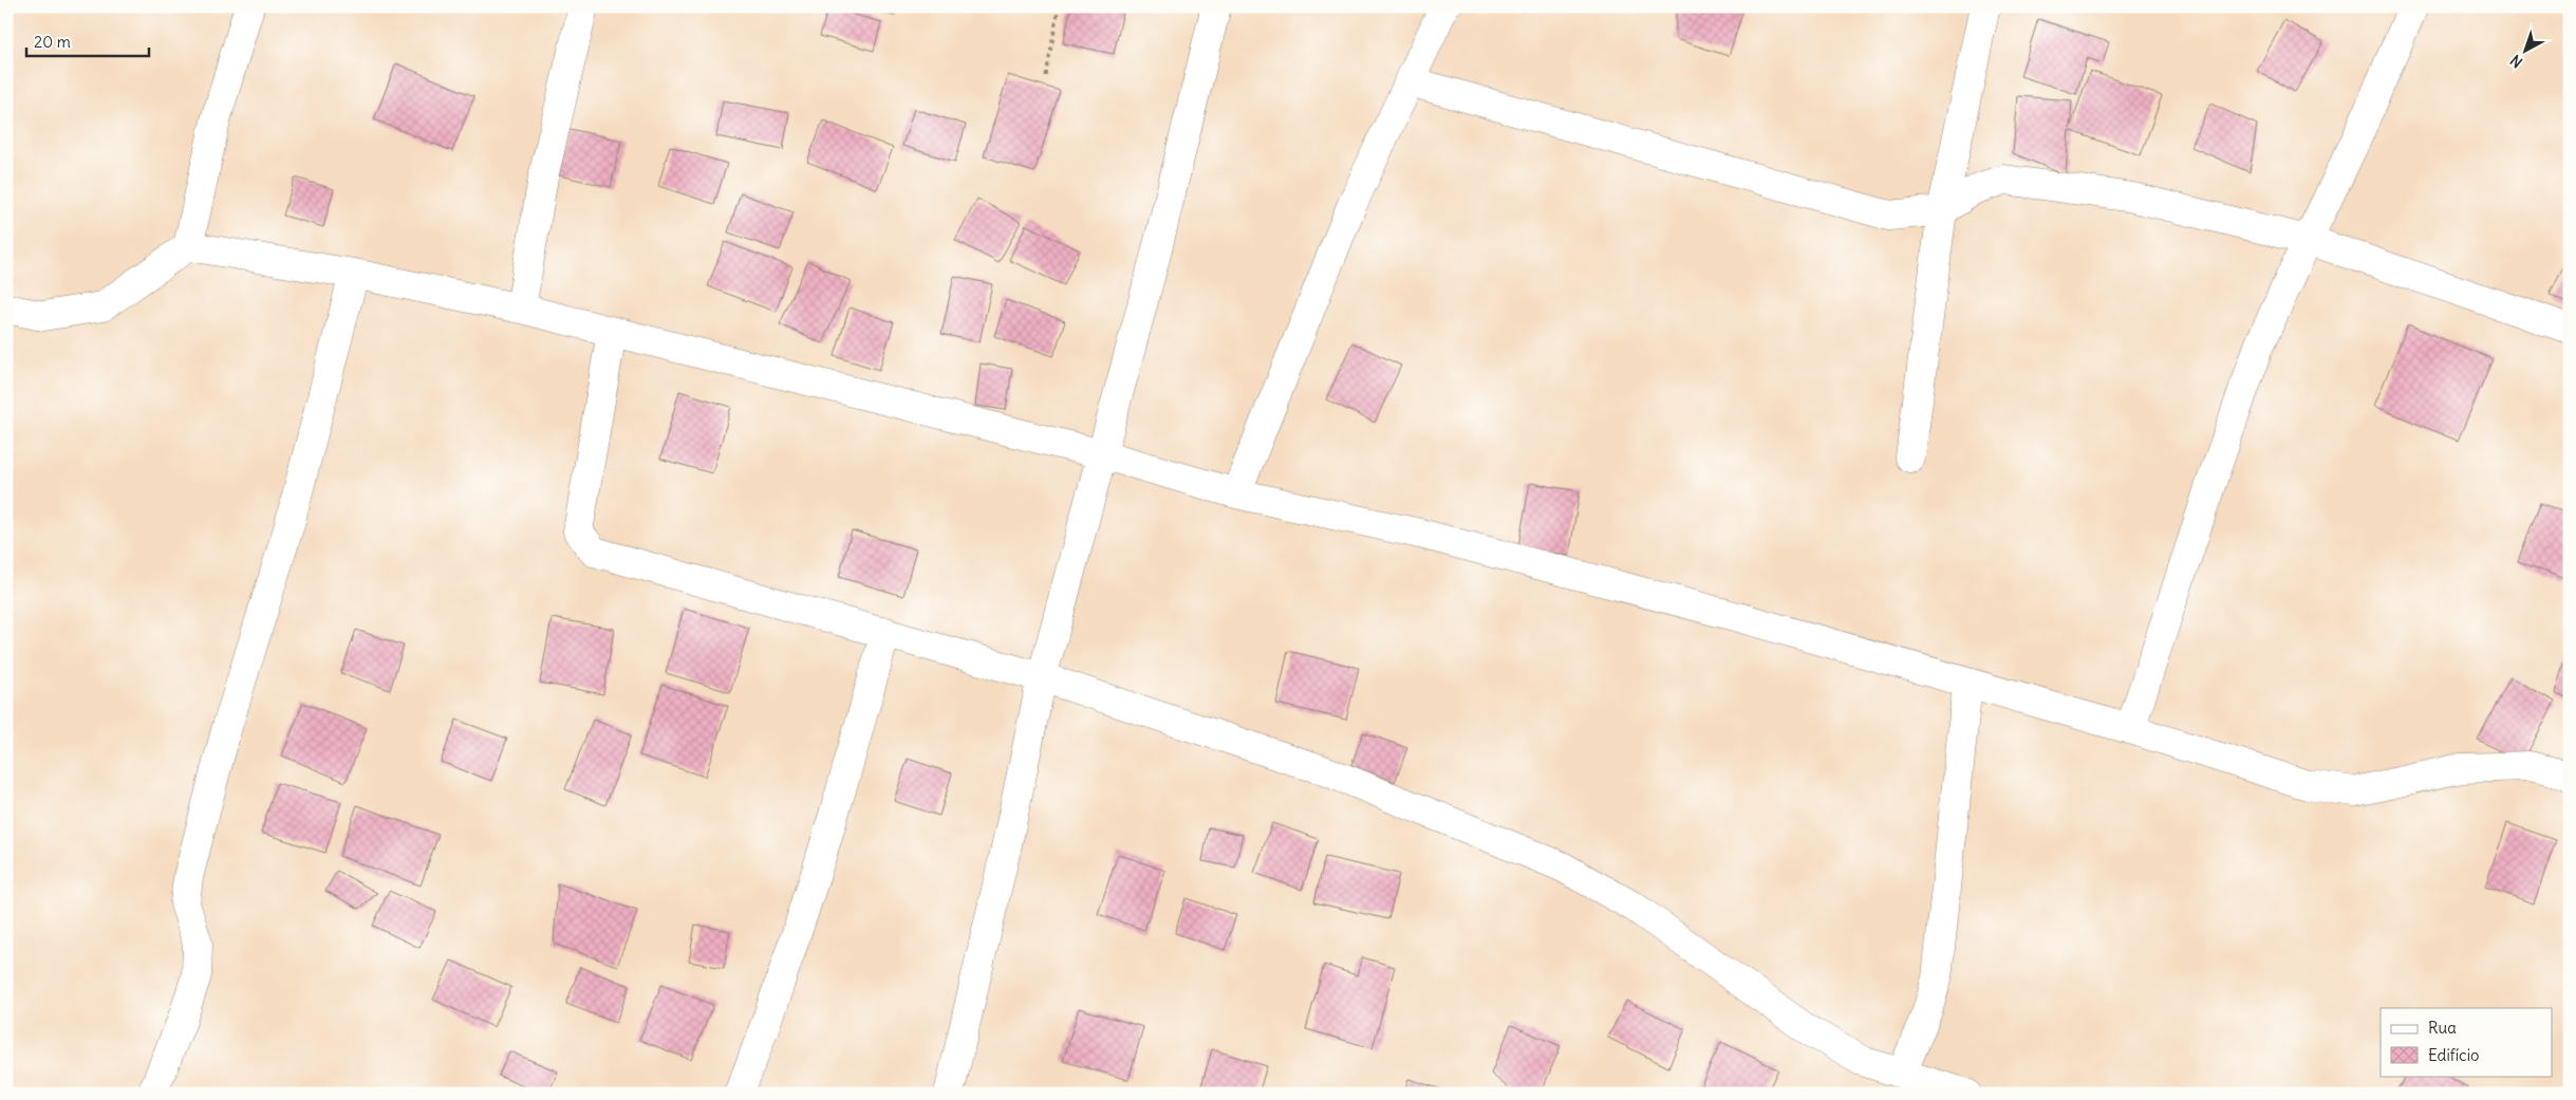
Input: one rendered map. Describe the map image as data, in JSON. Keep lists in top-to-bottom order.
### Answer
{
  "legend": ["Rua", "Edifício"],
  "scale_bar": "20 m",
  "north": "bottom left"
}
